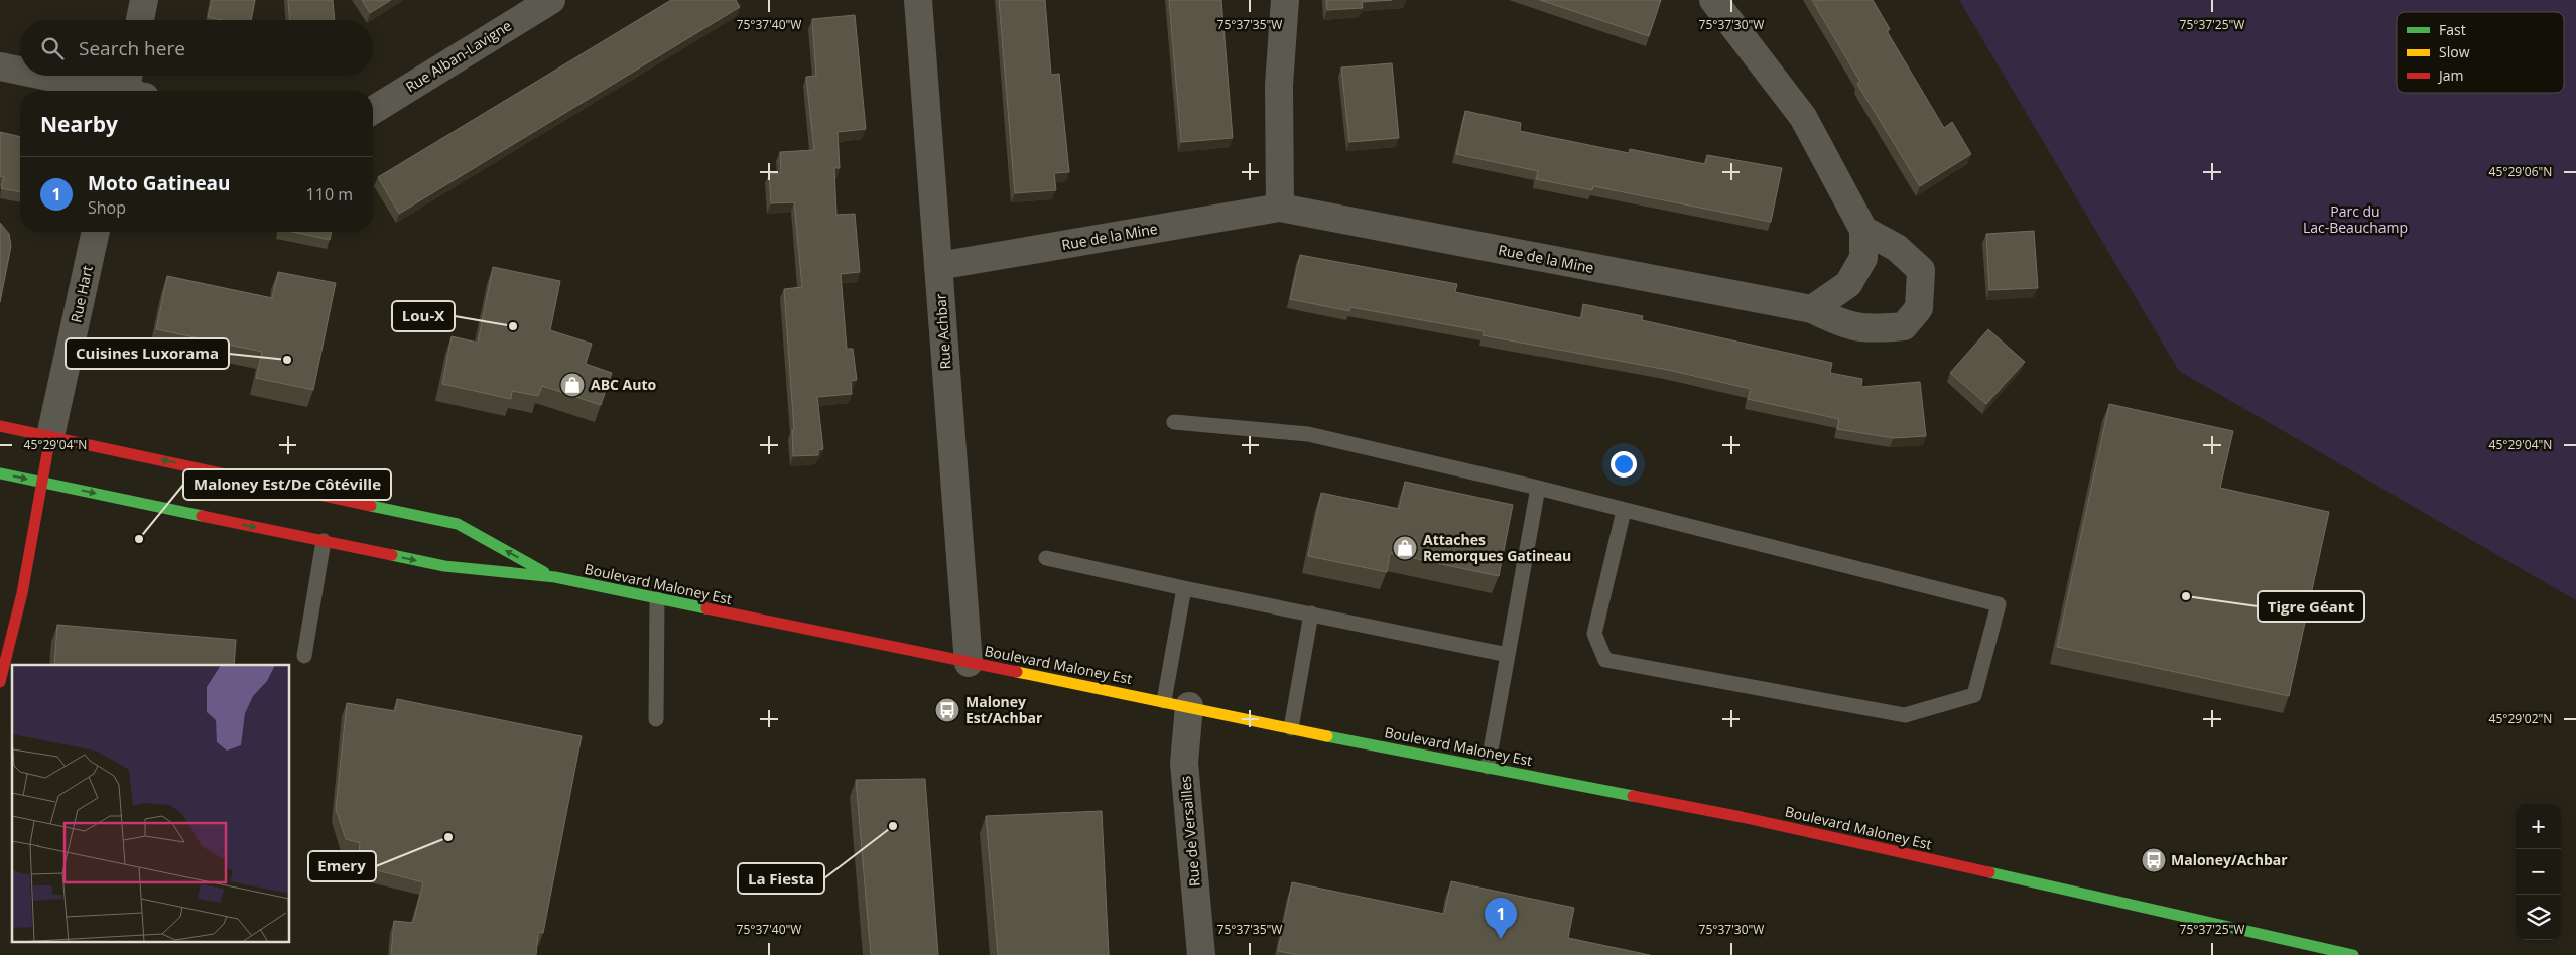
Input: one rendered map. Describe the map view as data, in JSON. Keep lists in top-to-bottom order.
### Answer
{
  "streets": {
    "main road": ["Rue Hart", "Boulevard Maloney Est"],
    "street": [
      "Rue Alban-Lavigne",
      "Rue de la Mine",
      "Rue Achbar",
      "Rue de Versailles"
    ]
  },
  "crossings": [
    ["Rue de la Mine", "Rue Achbar"],
    ["Rue Hart", "Boulevard Maloney Est"],
    ["Rue Achbar", "Boulevard Maloney Est"],
    ["Boulevard Maloney Est", "Rue de Versailles"]
  ],
  "parks": ["Parc du Lac-Beauchamp"],
  "places": {
    "other": [
      "Lou-X",
      "Cuisines Luxorama",
      "Maloney Est/De Côtéville",
      "Tigre Géant",
      "La Fiesta",
      "Emery"
    ],
    "shop": ["ABC Auto", "Attaches Remorques Gatineau"],
    "bus stop": ["Maloney Est/Achbar", "Maloney/Achbar"]
  },
  "legend": ["Fast", "Slow", "Jam"],
  "page": {
    "search": "Search here",
    "heading": "Nearby",
    "list": [
      {
        "mark": "1",
        "name": "Moto Gatineau",
        "note": "Shop",
        "value": "110 m"
      }
    ],
    "map_buttons": ["+", "−"],
    "pins": "1"
  },
  "coordinates": [
    "75°37'40\"W",
    "75°37'35\"W",
    "75°37'30\"W",
    "75°37'25\"W",
    "45°29'06\"N",
    "45°29'04\"N",
    "45°29'02\"N"
  ]
}
